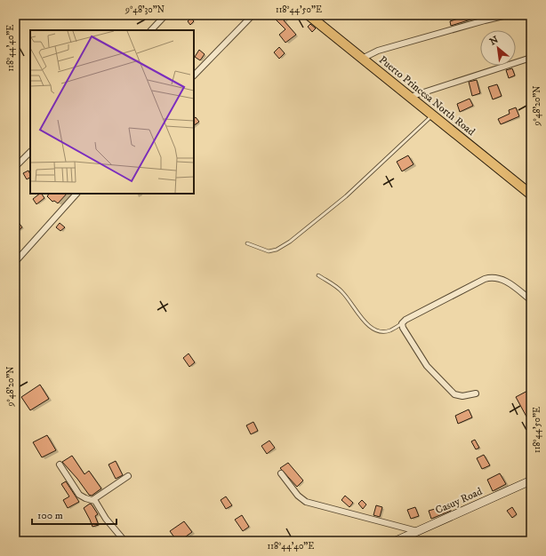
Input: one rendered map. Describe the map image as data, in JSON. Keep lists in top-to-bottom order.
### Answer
{
  "streets": {
    "main road": ["Puerto Princesa North Road"],
    "street": ["Casuy Road"]
  },
  "scale_bar": "100 m",
  "north": "top left",
  "coordinates": [
    "9°48'30\"N",
    "118°44'50\"E",
    "118°44'40\"E",
    "9°48'20\"N"
  ]
}
